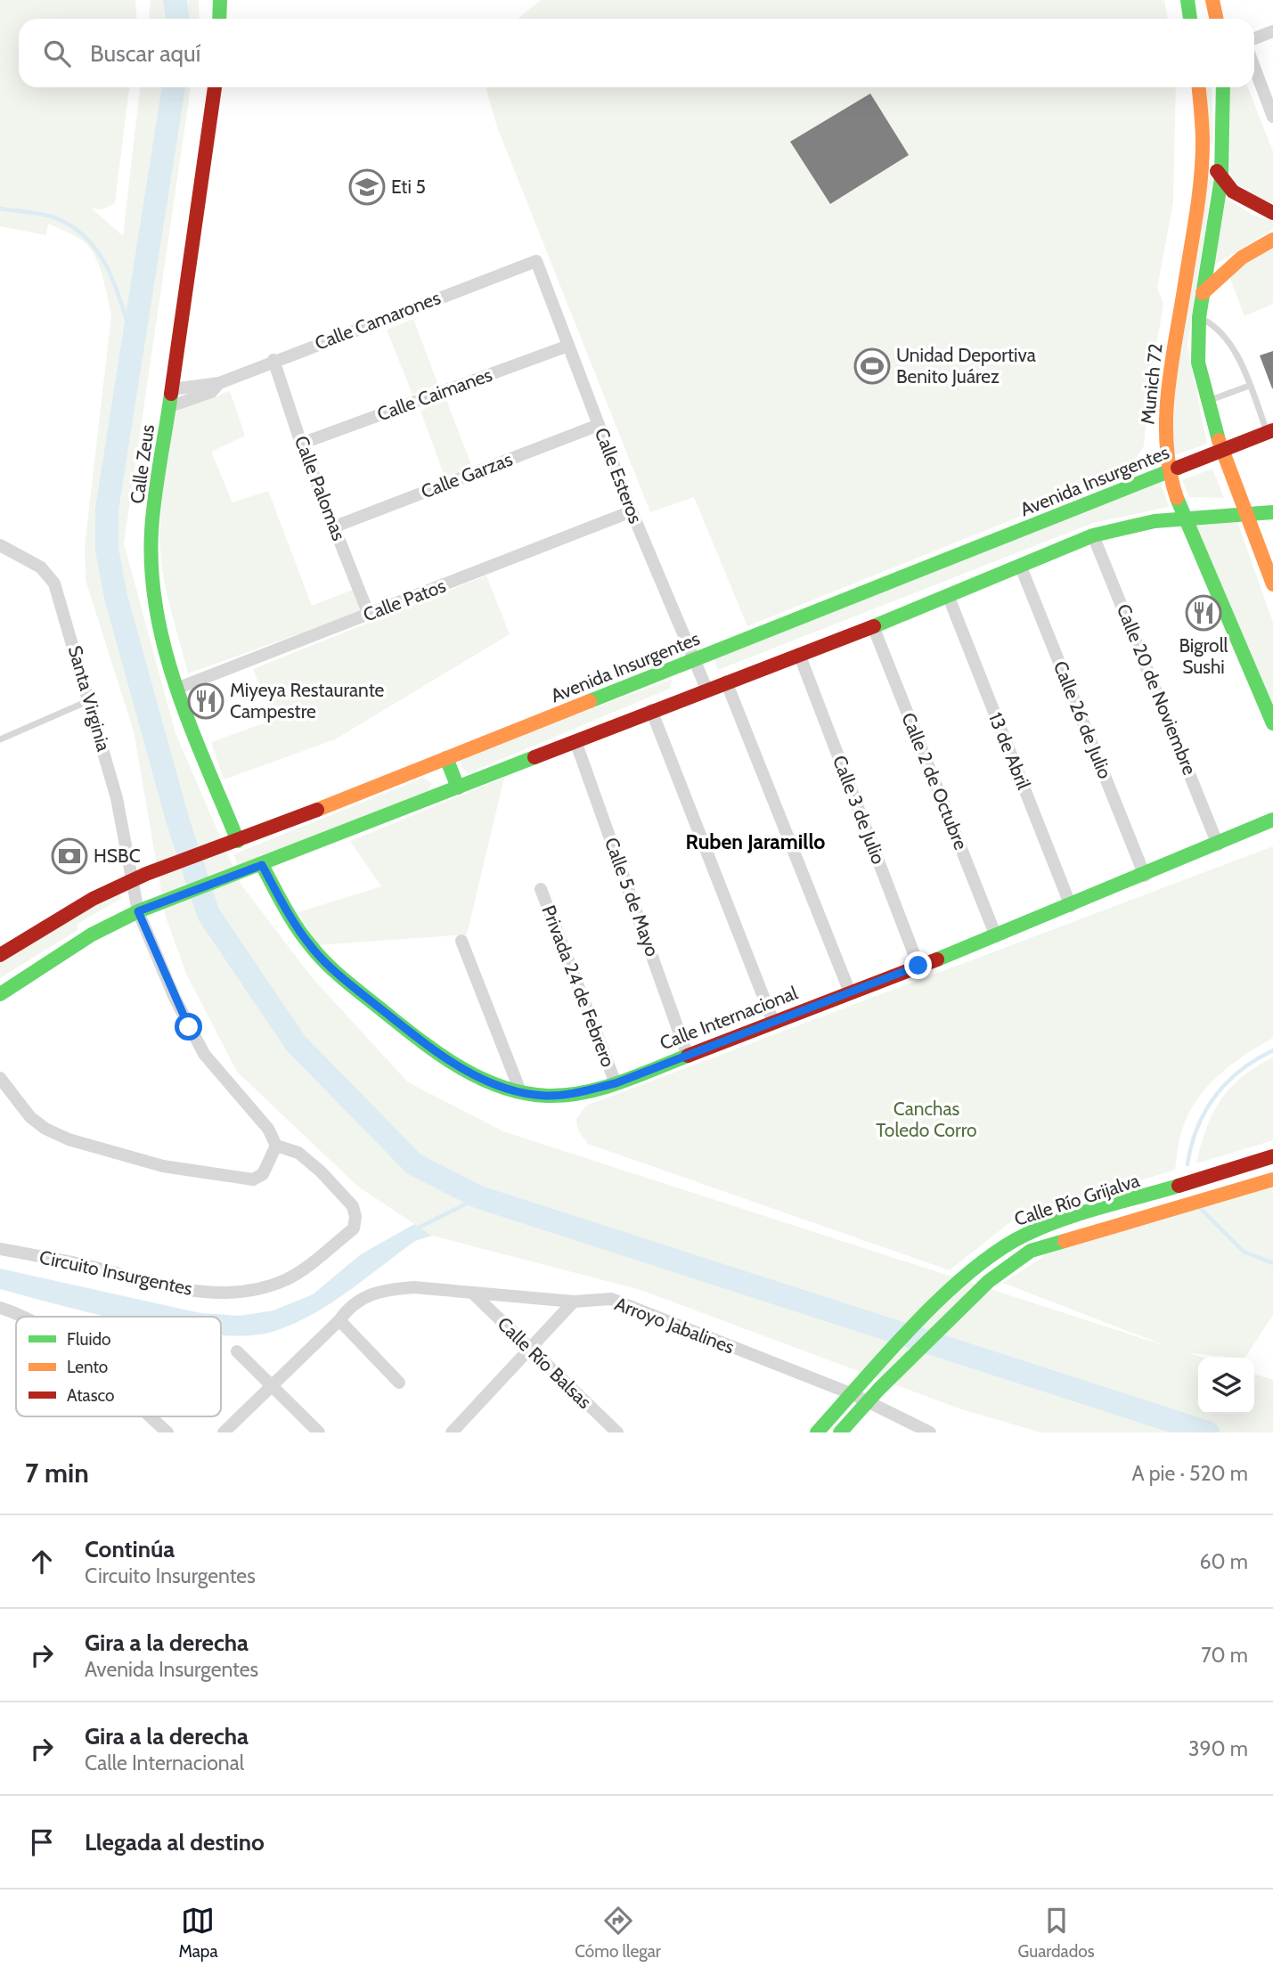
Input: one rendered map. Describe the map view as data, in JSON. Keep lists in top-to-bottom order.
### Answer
{
  "streets": {
    "main road": [
      "Munich 72",
      "Calle Zeus",
      "Avenida Insurgentes",
      "Calle Internacional",
      "Calle Río Grijalva"
    ],
    "street": [
      "Calle Camarones",
      "Calle Caimanes",
      "Calle Garzas",
      "Calle Esteros",
      "Calle Palomas",
      "Calle Patos",
      "Calle 20 de Noviembre",
      "Santa Virginia",
      "Calle 26 de Julio",
      "13 de Abril",
      "Calle 2 de Octubre",
      "Calle 3 de Julio",
      "Calle 5 de Mayo",
      "Privada 24 de Febrero",
      "Circuito Insurgentes",
      "Arroyo Jabalines",
      "Calle Río Balsas"
    ]
  },
  "crossings": [
    ["Calle Camarones", "Calle Zeus"],
    ["Calle Camarones", "Calle Esteros"],
    ["Calle Camarones", "Calle Palomas"],
    ["Munich 72", "Avenida Insurgentes"],
    ["Calle Caimanes", "Calle Esteros"],
    ["Calle Caimanes", "Calle Palomas"],
    ["Calle Zeus", "Avenida Insurgentes"],
    ["Calle Zeus", "Calle Patos"],
    ["Calle Garzas", "Calle Esteros"],
    ["Calle Garzas", "Calle Palomas"],
    ["Calle Esteros", "Avenida Insurgentes"],
    ["Calle Esteros", "Calle Patos"],
    ["Avenida Insurgentes", "Santa Virginia"],
    ["Calle Palomas", "Calle Patos"],
    ["Calle 20 de Noviembre", "Calle Internacional"],
    ["Calle 26 de Julio", "Calle Internacional"],
    ["13 de Abril", "Calle Internacional"],
    ["Calle 2 de Octubre", "Calle Internacional"],
    ["Calle 3 de Julio", "Calle Internacional"],
    ["Calle 5 de Mayo", "Calle Internacional"],
    ["Privada 24 de Febrero", "Calle Internacional"],
    ["Calle Río Grijalva", "Arroyo Jabalines"],
    ["Arroyo Jabalines", "Calle Río Balsas"]
  ],
  "districts": ["Ruben Jaramillo"],
  "parks": ["Canchas Toledo Corro"],
  "places": {
    "school or university": ["Eti 5"],
    "sports": ["Unidad Deportiva Benito Juárez"],
    "restaurant": ["Bigroll Sushi", "Miyeya Restaurante Campestre"],
    "bank": ["HSBC"]
  },
  "legend": ["Fluido", "Lento", "Atasco"],
  "page": {
    "search": "Buscar aquí",
    "heading": ["7 min", "A pie · 520 m"],
    "list": [
      ["Continúa", "Circuito Insurgentes", "60 m"],
      ["Gira a la derecha", "Avenida Insurgentes", "70 m"],
      ["Gira a la derecha", "Calle Internacional", "390 m"],
      "Llegada al destino"
    ],
    "nav": ["Mapa", "Cómo llegar", "Guardados"]
  }
}
